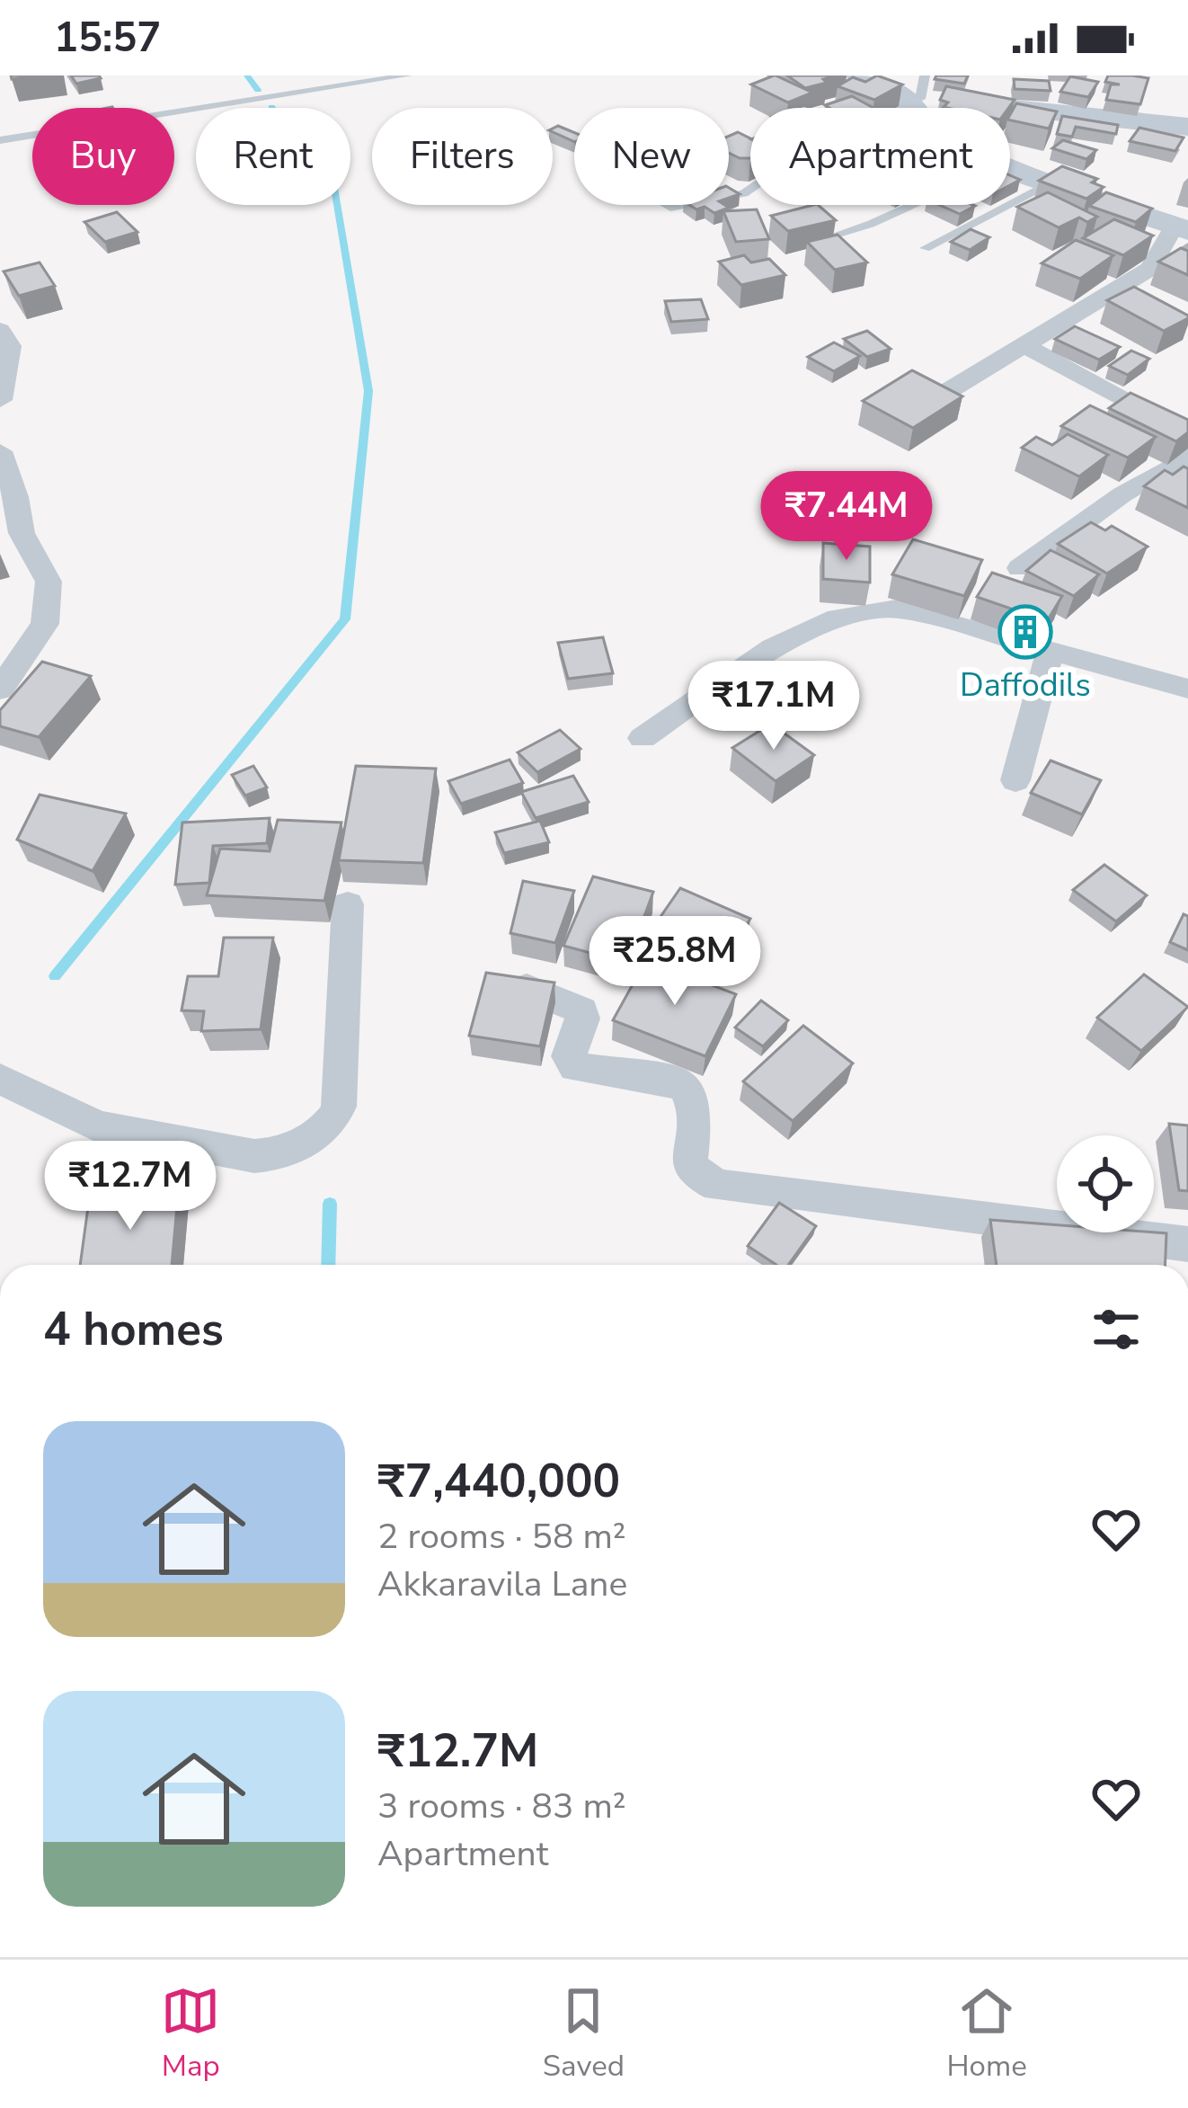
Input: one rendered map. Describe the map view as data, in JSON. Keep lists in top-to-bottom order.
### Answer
{
  "places": {
    "building": ["Daffodils"]
  },
  "page": {
    "status": "15:57",
    "chip": [
      "Buy",
      "Rent",
      "Filters",
      "New",
      "Apartment"
    ],
    "price": [
      "₹7.44M",
      "₹17.1M",
      "₹25.8M",
      "₹12.7M"
    ],
    "heading": "4 homes",
    "list": [
      {
        "name": "₹7,440,000",
        "note": "2 rooms · 58 m² · Akkaravila Lane"
      },
      {
        "name": "₹12.7M",
        "note": "3 rooms · 83 m² · Apartment"
      }
    ],
    "tabs": ["Map", "Saved", "Home"]
  }
}
